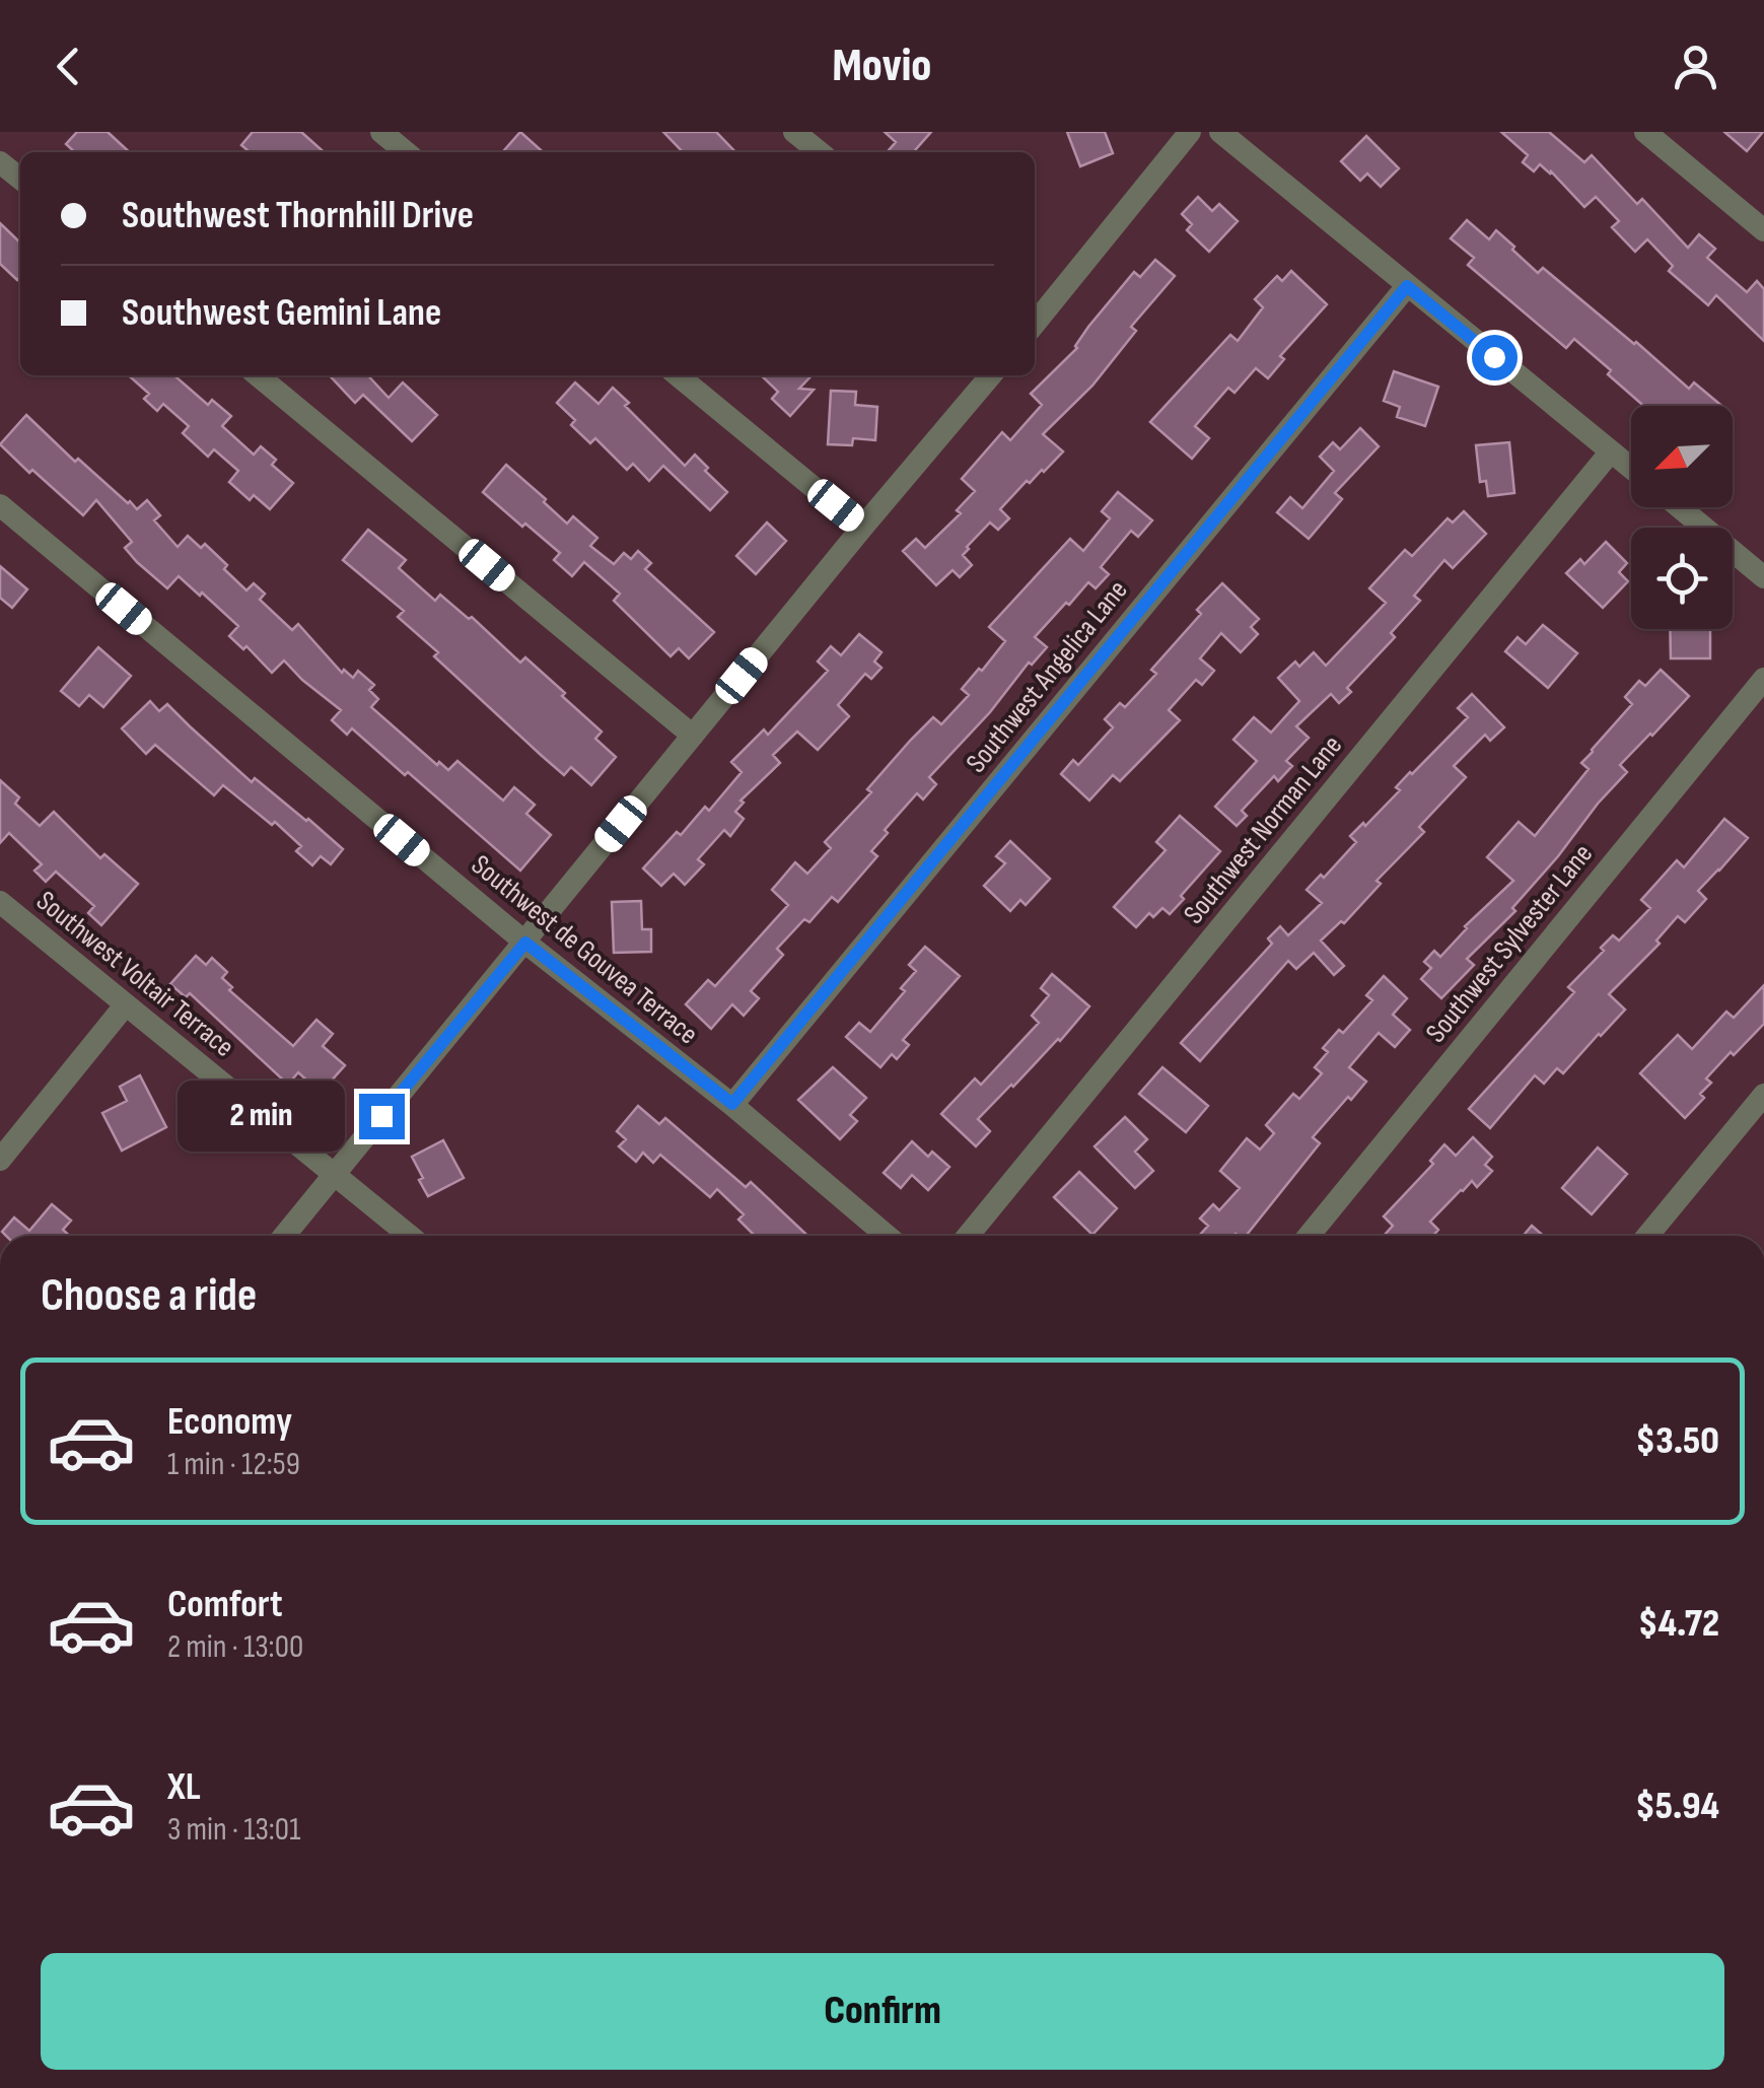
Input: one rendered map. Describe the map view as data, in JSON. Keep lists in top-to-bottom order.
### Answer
{
  "streets": {
    "street": [
      "Southwest Angelica Lane",
      "Southwest Norman Lane",
      "Southwest Sylvester Lane",
      "Southwest de Gouvea Terrace",
      "Southwest Voltair Terrace"
    ]
  },
  "crossings": [
    ["Southwest Angelica Lane", "Southwest de Gouvea Terrace"]
  ],
  "north": "bottom left",
  "page": {
    "header": "Movio",
    "banner": ["Southwest Thornhill Drive", "Southwest Gemini Lane"],
    "bubble": "2 min",
    "heading": "Choose a ride",
    "list": [
      {
        "name": "Economy",
        "note": "1 min · 12:59",
        "value": "$3.50"
      },
      {
        "name": "Comfort",
        "note": "2 min · 13:00",
        "value": "$4.72"
      },
      {
        "name": "XL",
        "note": "3 min · 13:01",
        "value": "$5.94"
      }
    ],
    "buttons": "Confirm"
  }
}
